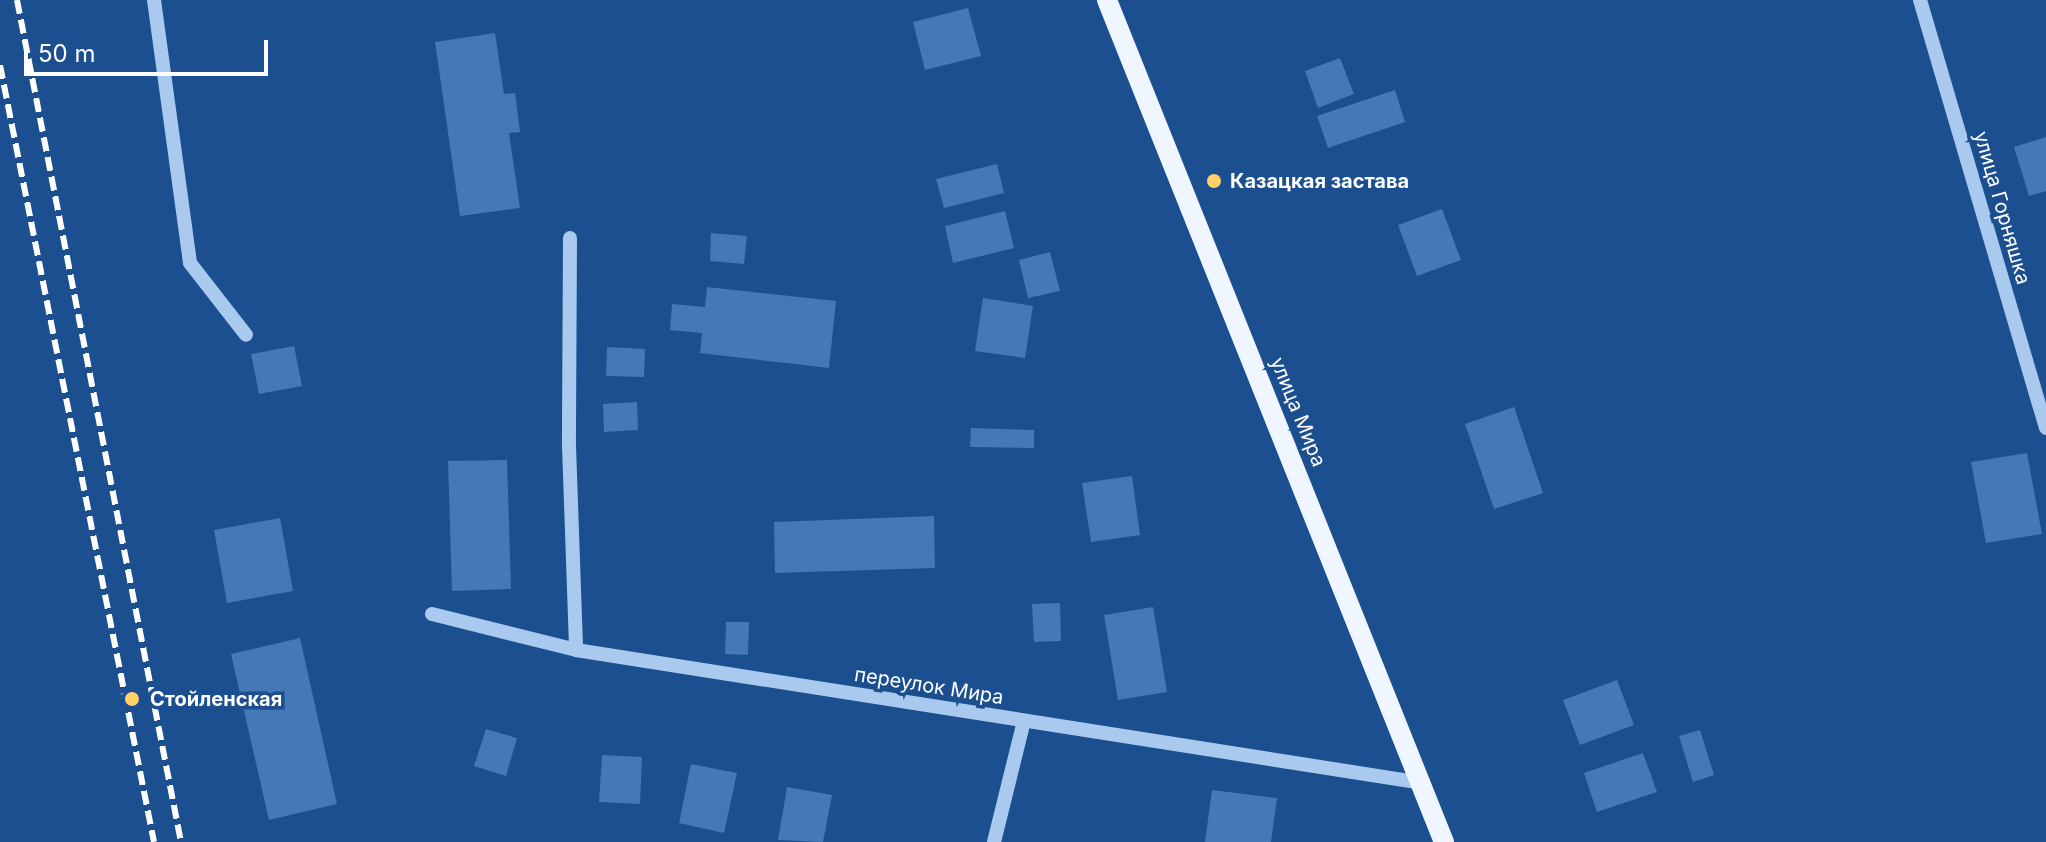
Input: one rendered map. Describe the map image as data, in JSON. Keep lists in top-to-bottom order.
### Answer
{
  "streets": {
    "main road": ["улица Мира"],
    "street": ["улица Горняшка", "переулок Мира"]
  },
  "crossings": [
    ["улица Мира", "переулок Мира"]
  ],
  "places": ["Казацкая застава", "Стойленская"],
  "scale_bar": "50 m"
}
